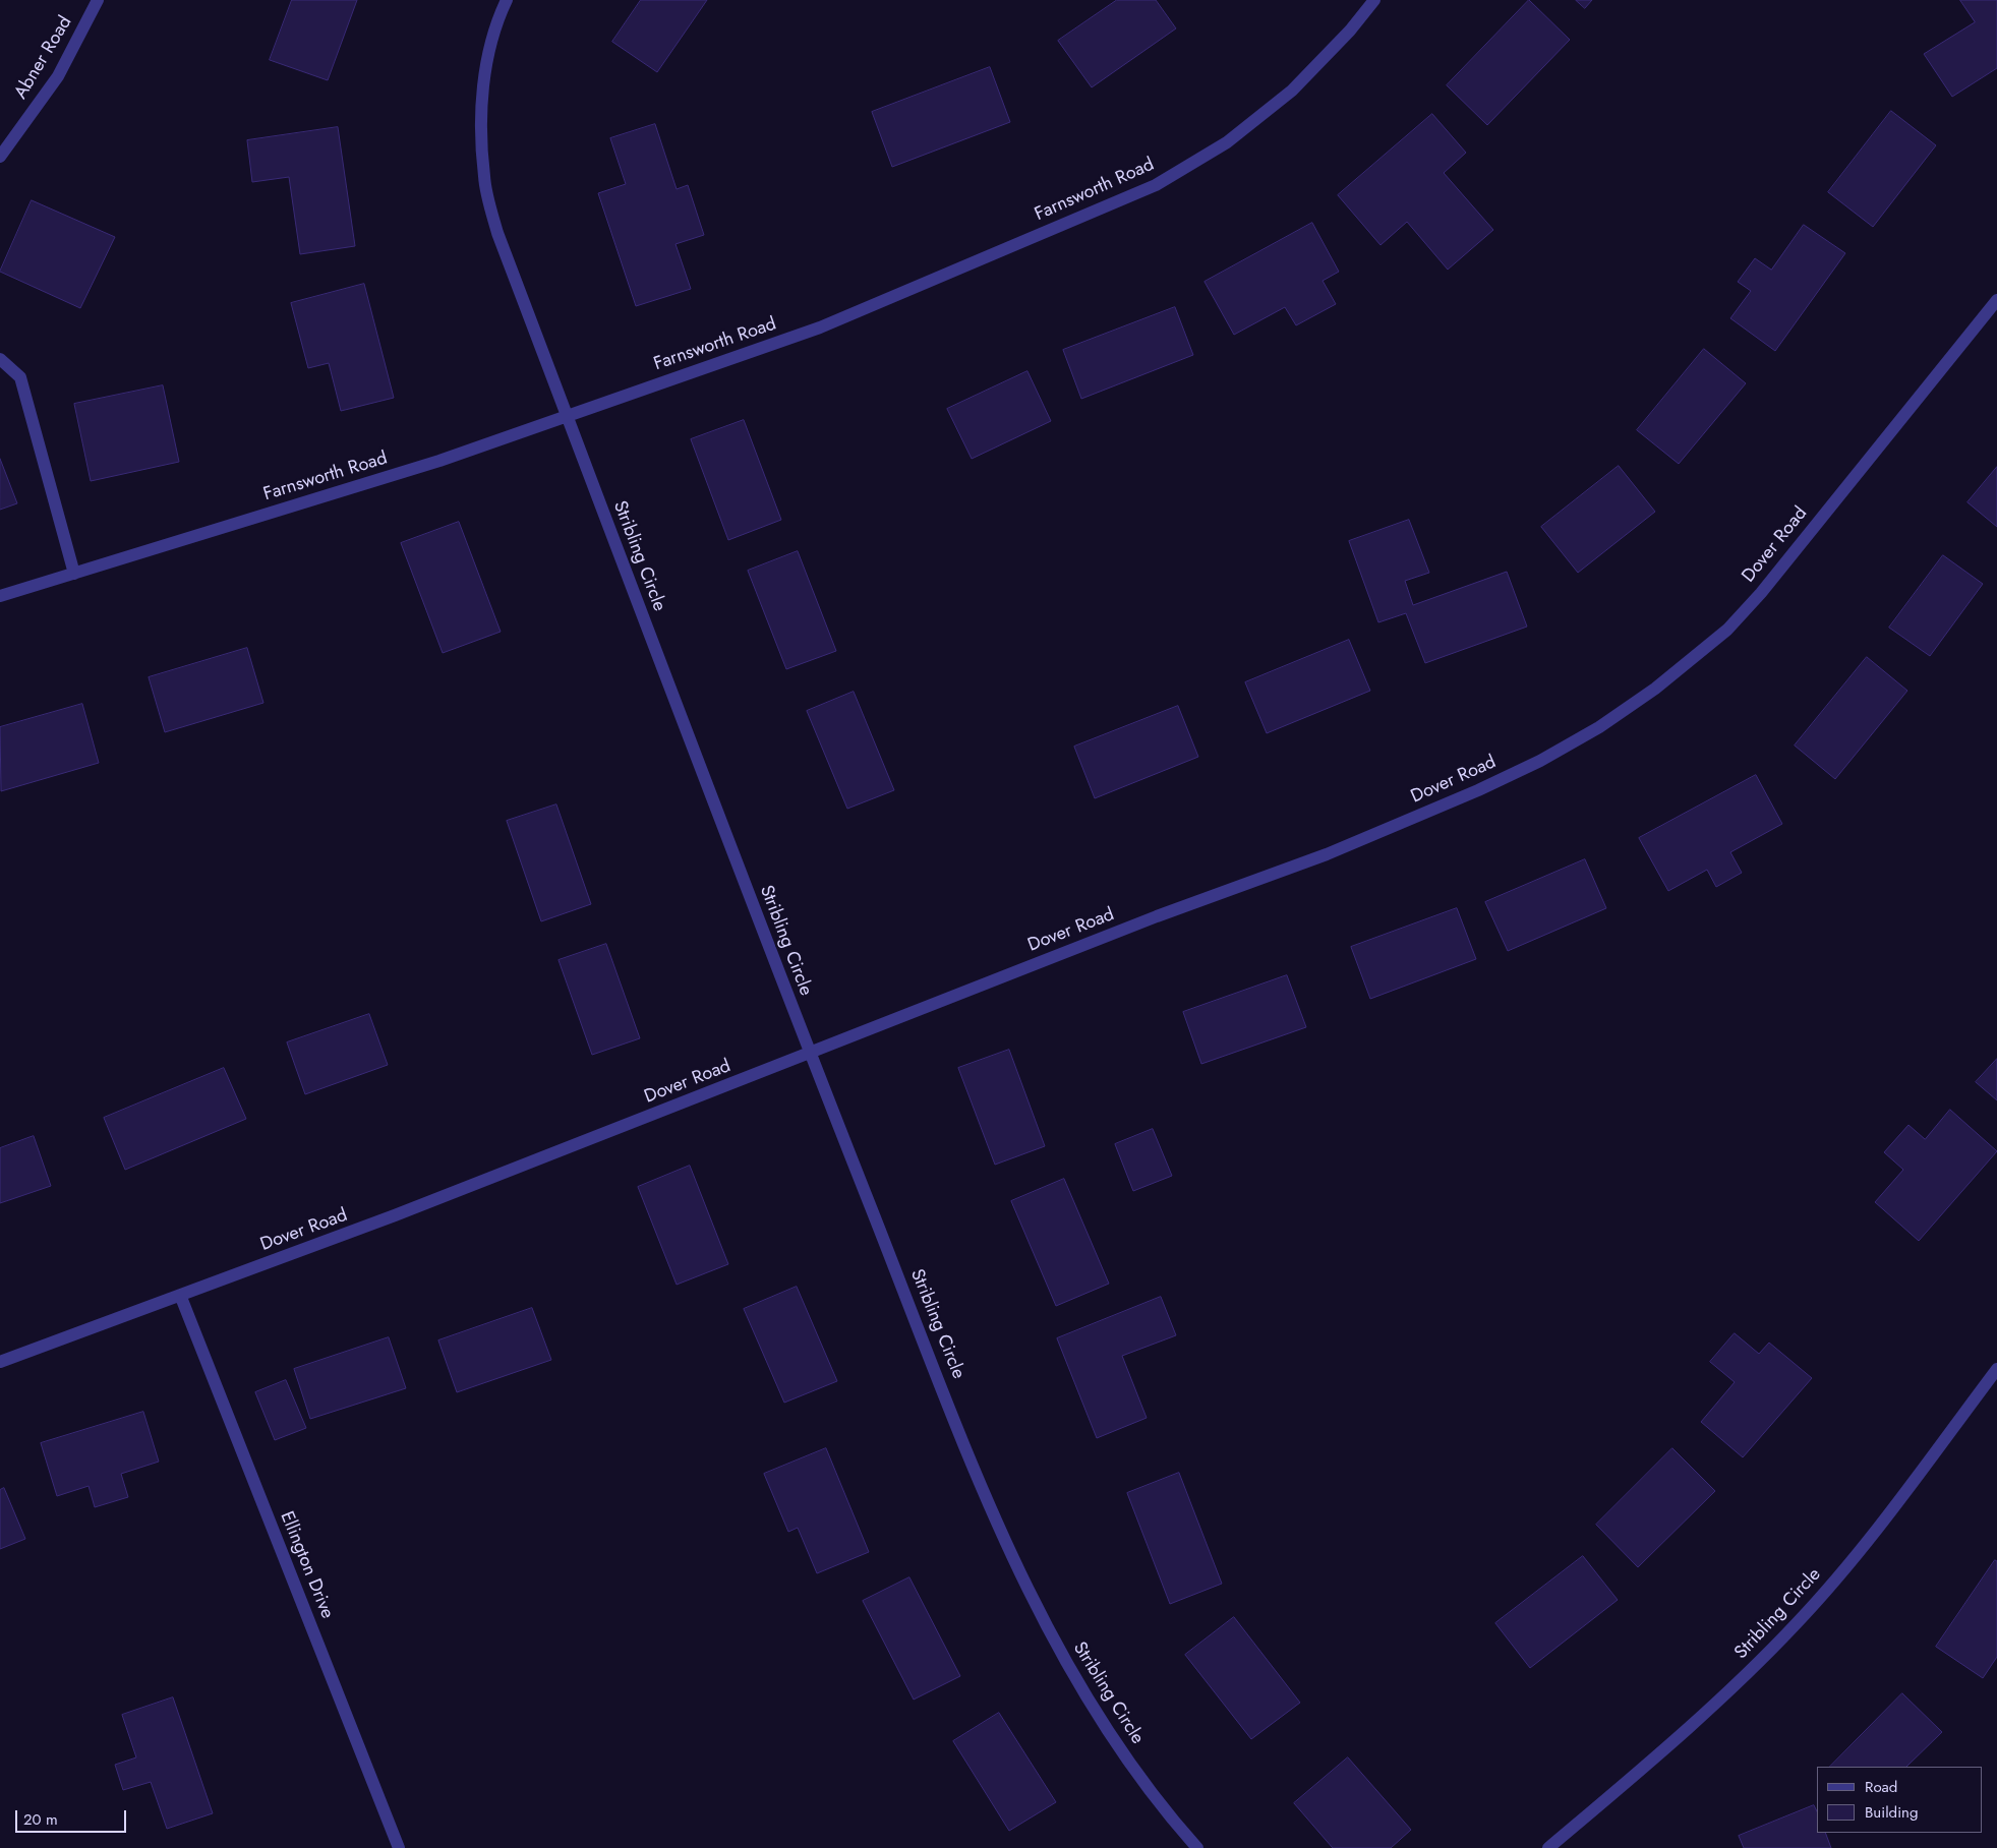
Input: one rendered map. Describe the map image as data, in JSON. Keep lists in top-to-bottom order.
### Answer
{
  "streets": {
    "street": [
      "Abner Road",
      "Farnsworth Road",
      "Dover Road",
      "Stribling Circle",
      "Ellington Drive"
    ]
  },
  "crossings": [
    ["Farnsworth Road", "Stribling Circle"],
    ["Dover Road", "Stribling Circle"],
    ["Dover Road", "Ellington Drive"]
  ],
  "legend": ["Road", "Building"],
  "scale_bar": "20 m"
}
